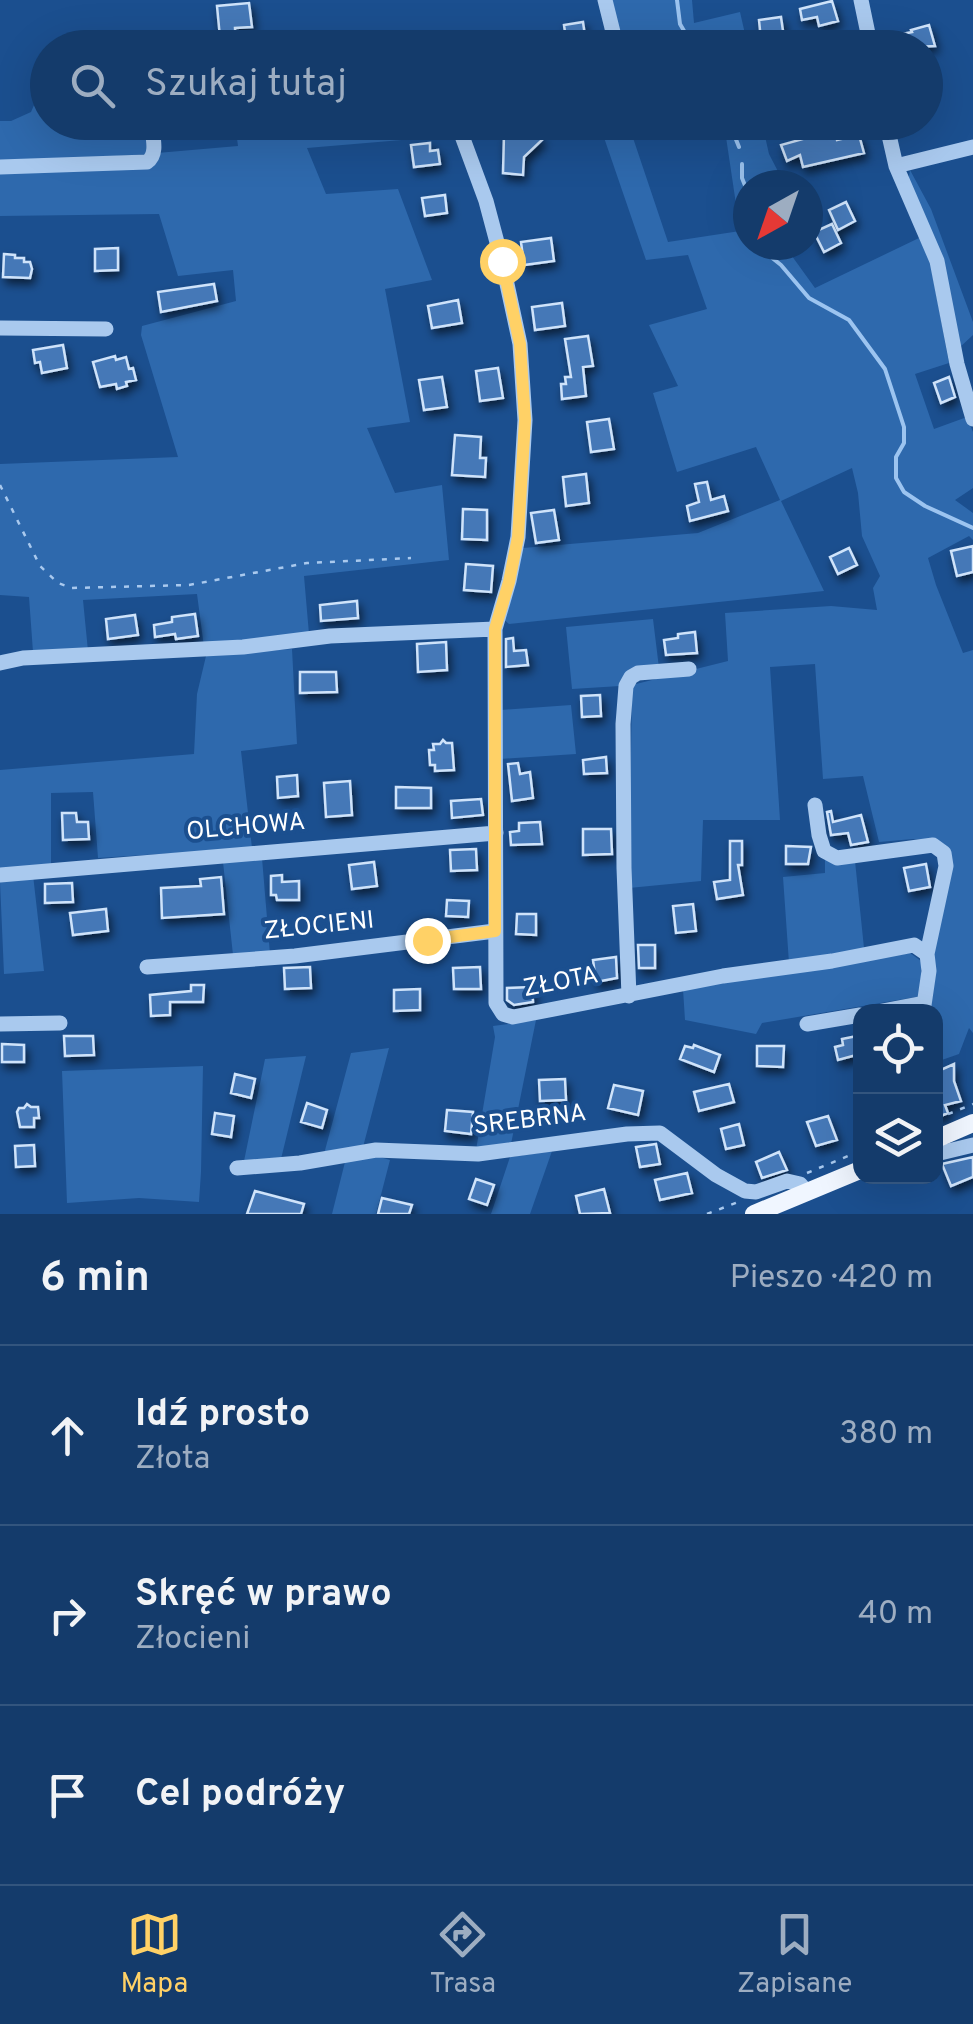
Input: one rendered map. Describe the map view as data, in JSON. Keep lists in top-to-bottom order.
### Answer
{
  "streets": {
    "street": [
      "OLCHOWA",
      "ZŁOCIENI",
      "ZŁOTA",
      "SREBRNA"
    ]
  },
  "crossings": [
    ["OLCHOWA", "ZŁOTA"],
    ["ZŁOCIENI", "ZŁOTA"]
  ],
  "north": "bottom left",
  "page": {
    "search": "Szukaj tutaj",
    "heading": ["6 min", "Pieszo · 420 m"],
    "list": [
      ["Idź prosto", "Złota", "380 m"],
      ["Skręć w prawo", "Złocieni", "40 m"],
      "Cel podróży"
    ],
    "nav": ["Mapa", "Trasa", "Zapisane"]
  }
}
